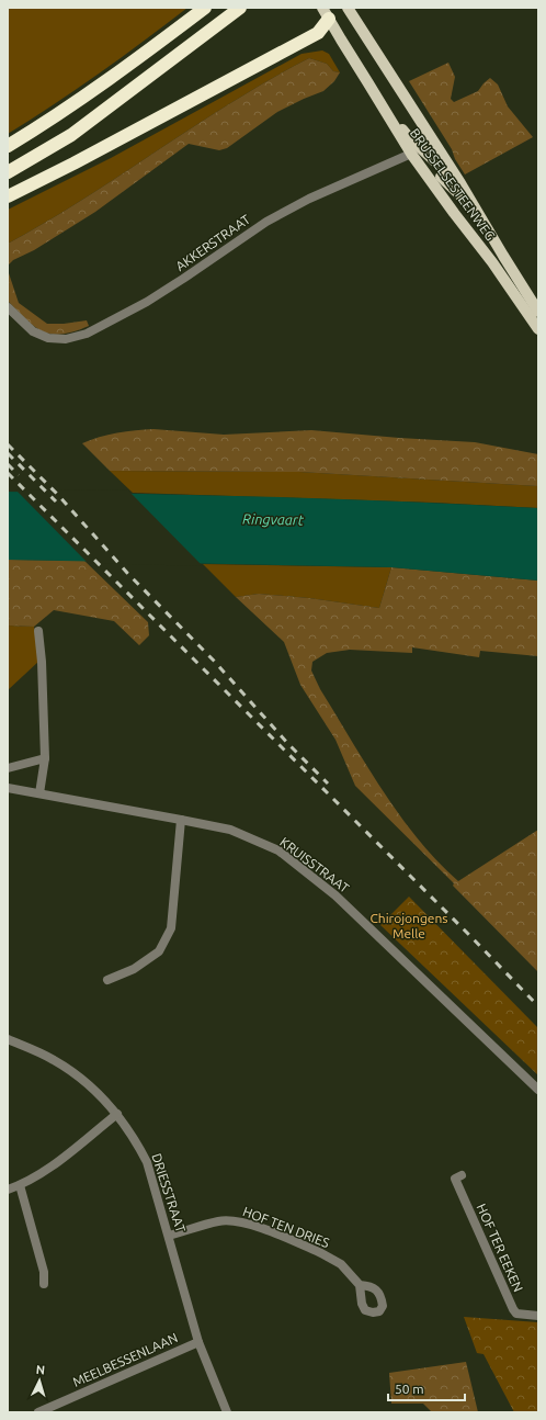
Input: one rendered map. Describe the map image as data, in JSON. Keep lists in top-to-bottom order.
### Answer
{
  "streets": {
    "main road": ["BRUSSELSESTEENWEG"],
    "street": [
      "AKKERSTRAAT",
      "KRUISSTRAAT",
      "DRIESSTRAAT",
      "HOF TEN DRIES",
      "HOF TER EEKEN",
      "MEELBESSENLAAN"
    ]
  },
  "crossings": [
    ["BRUSSELSESTEENWEG", "AKKERSTRAAT"],
    ["DRIESSTRAAT", "HOF TEN DRIES"],
    ["DRIESSTRAAT", "MEELBESSENLAAN"]
  ],
  "water": ["Ringvaart"],
  "parks": ["Chirojongens Melle"],
  "scale_bar": "50 m",
  "north": "top"
}
